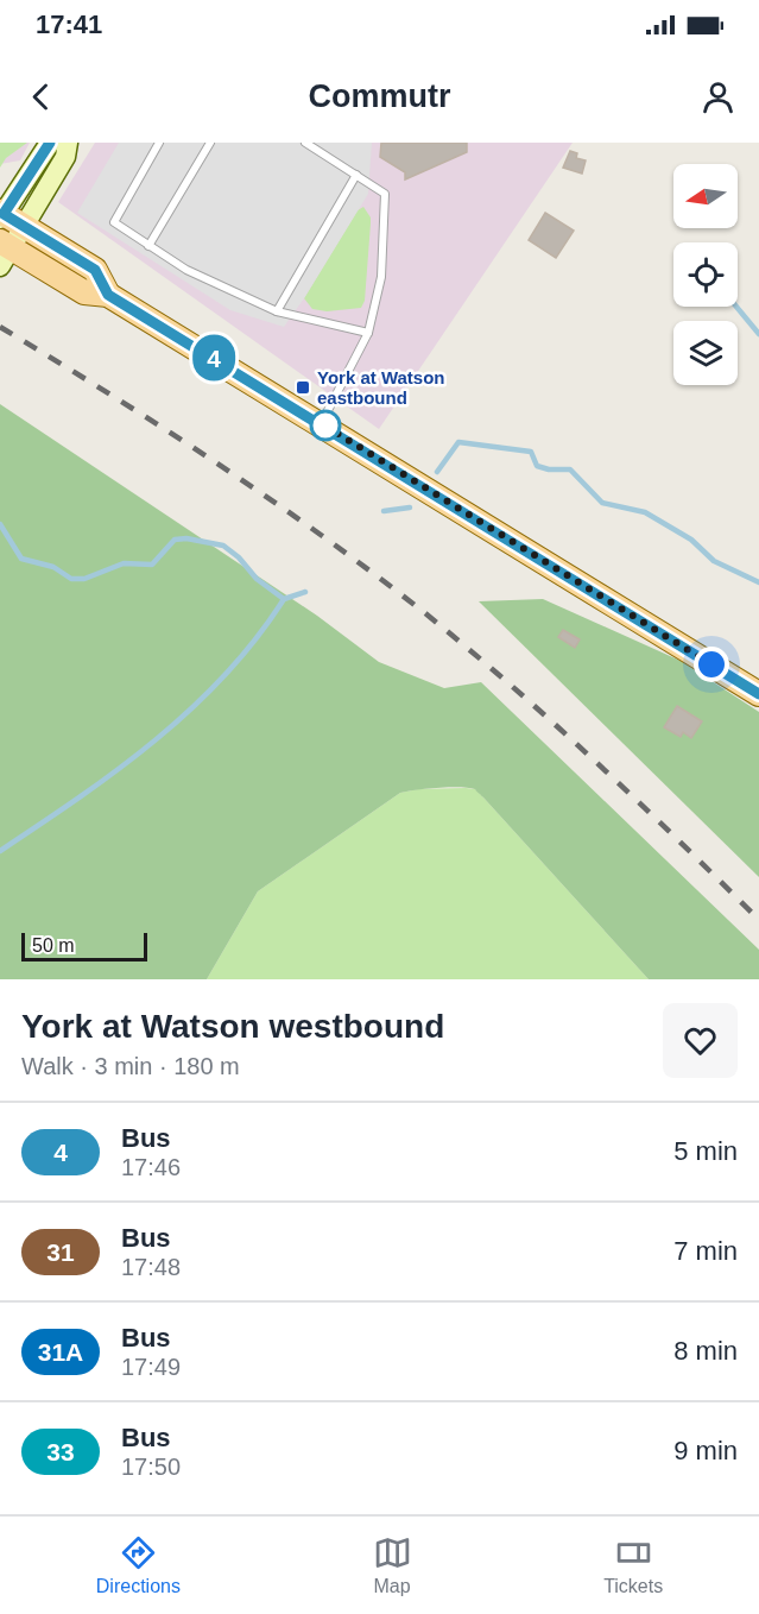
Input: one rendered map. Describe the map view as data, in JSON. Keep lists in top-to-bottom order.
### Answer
{
  "places": {
    "transit": ["York at Watson eastbound"]
  },
  "lines": ["bus line 4"],
  "scale_bar": "50 m",
  "north": "left",
  "page": {
    "status": "17:41",
    "header": "Commutr",
    "on_map": "4",
    "scale": "50 m",
    "heading": ["York at Watson westbound", "Walk · 3 min · 180 m"],
    "list": [
      {
        "mark": "4",
        "name": "Bus",
        "note": "17:46",
        "value": "5 min"
      },
      {
        "mark": "31",
        "name": "Bus",
        "note": "17:48",
        "value": "7 min"
      },
      {
        "mark": "31A",
        "name": "Bus",
        "note": "17:49",
        "value": "8 min"
      },
      {
        "mark": "33",
        "name": "Bus",
        "note": "17:50",
        "value": "9 min"
      }
    ],
    "tabs": ["Directions", "Map", "Tickets"]
  }
}
